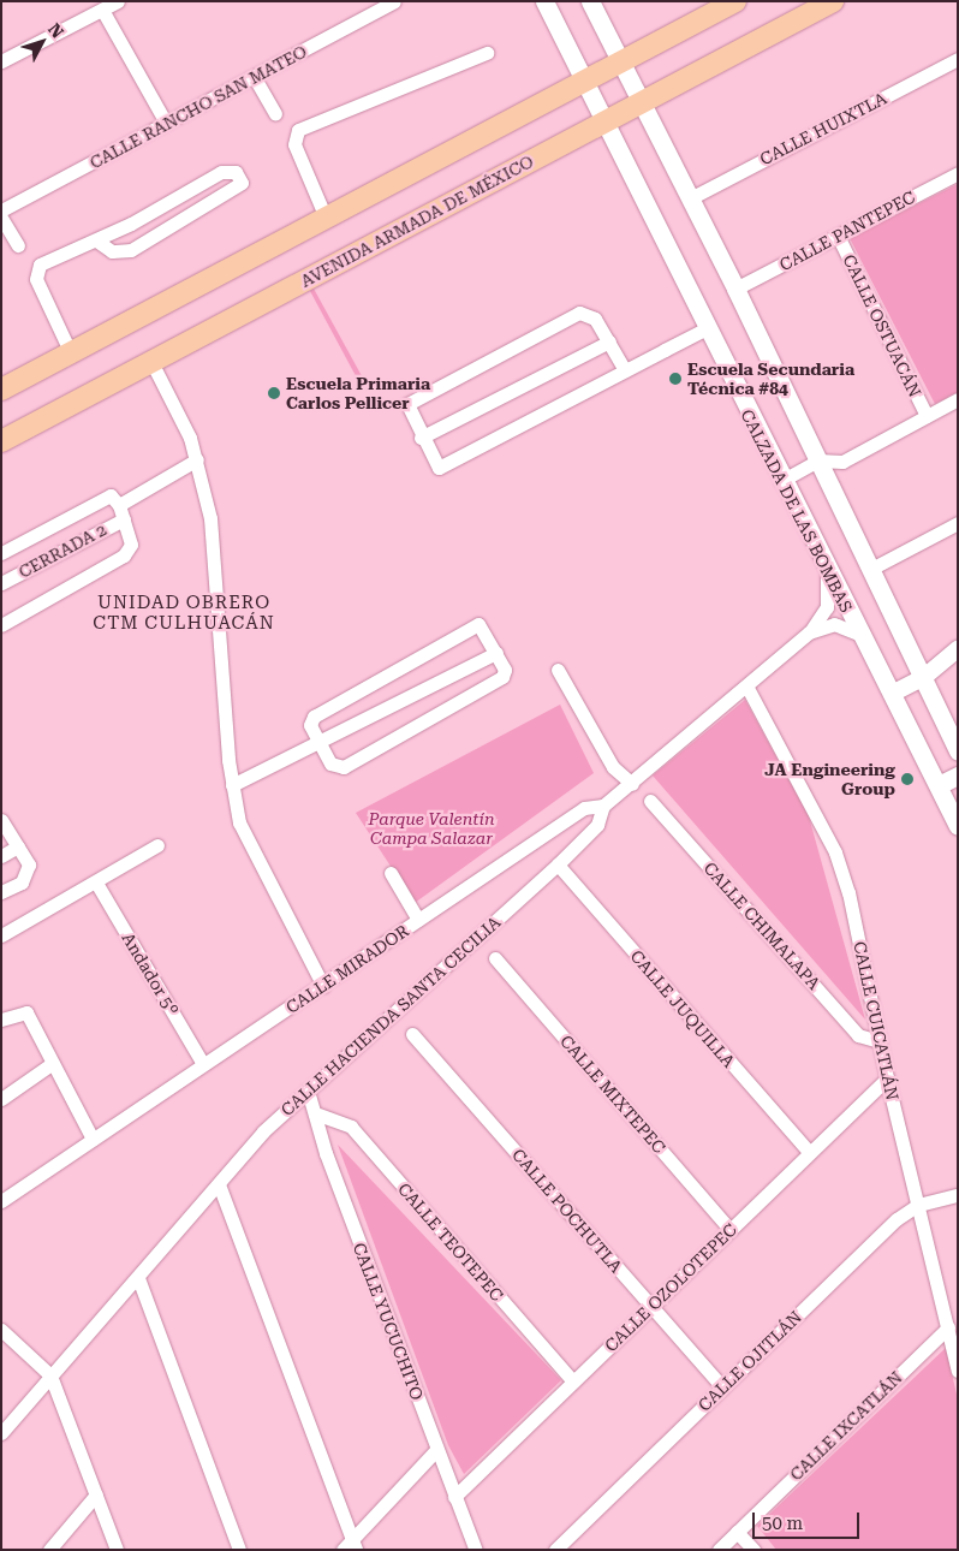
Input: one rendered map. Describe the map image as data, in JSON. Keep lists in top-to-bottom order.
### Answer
{
  "streets": {
    "main road": ["AVENIDA ARMADA DE MÉXICO", "CALZADA DE LAS BOMBAS"],
    "street": [
      "CALLE RANCHO SAN MATEO",
      "CALLE HUIXTLA",
      "CALLE PANTEPEC",
      "CALLE OSTUACÁN",
      "CERRADA 2",
      "CALLE CHIMALAPA",
      "CALLE MIRADOR",
      "Andador 5º",
      "CALLE JUQUILLA",
      "CALLE HACIENDA SANTA CECILIA",
      "CALLE CUICATLÁN",
      "CALLE MIXTEPEC",
      "CALLE POCHUTLA",
      "CALLE TEOTEPEC",
      "CALLE OZOLOTEPEC",
      "CALLE YUCUCHITO",
      "CALLE OJITLÁN",
      "CALLE IXCATLÁN"
    ]
  },
  "crossings": [
    ["AVENIDA ARMADA DE MÉXICO", "CALZADA DE LAS BOMBAS"],
    ["CALLE PANTEPEC", "CALLE OSTUACÁN"],
    ["CALZADA DE LAS BOMBAS", "CALLE HACIENDA SANTA CECILIA"],
    ["CALLE CHIMALAPA", "CALLE CUICATLÁN"],
    ["CALLE MIRADOR", "Andador 5º"],
    ["CALLE MIRADOR", "CALLE HACIENDA SANTA CECILIA"],
    ["CALLE JUQUILLA", "CALLE HACIENDA SANTA CECILIA"],
    ["CALLE JUQUILLA", "CALLE OZOLOTEPEC"],
    ["CALLE HACIENDA SANTA CECILIA", "CALLE CUICATLÁN"],
    ["CALLE HACIENDA SANTA CECILIA", "CALLE YUCUCHITO"],
    ["CALLE CUICATLÁN", "CALLE OZOLOTEPEC"],
    ["CALLE CUICATLÁN", "CALLE OJITLÁN"],
    ["CALLE CUICATLÁN", "CALLE IXCATLÁN"],
    ["CALLE MIXTEPEC", "CALLE OZOLOTEPEC"],
    ["CALLE POCHUTLA", "CALLE OZOLOTEPEC"],
    ["CALLE POCHUTLA", "CALLE OJITLÁN"],
    ["CALLE TEOTEPEC", "CALLE OZOLOTEPEC"],
    ["CALLE TEOTEPEC", "CALLE YUCUCHITO"],
    ["CALLE OZOLOTEPEC", "CALLE YUCUCHITO"]
  ],
  "districts": ["UNIDAD OBRERO CTM CULHUACÁN"],
  "parks": ["Parque Valentín Campa Salazar"],
  "places": ["Escuela Secundaria Técnica #84", "Escuela Primaria Carlos Pellicer", "JA Engineering Group"],
  "scale_bar": "50 m",
  "north": "top right"
}
